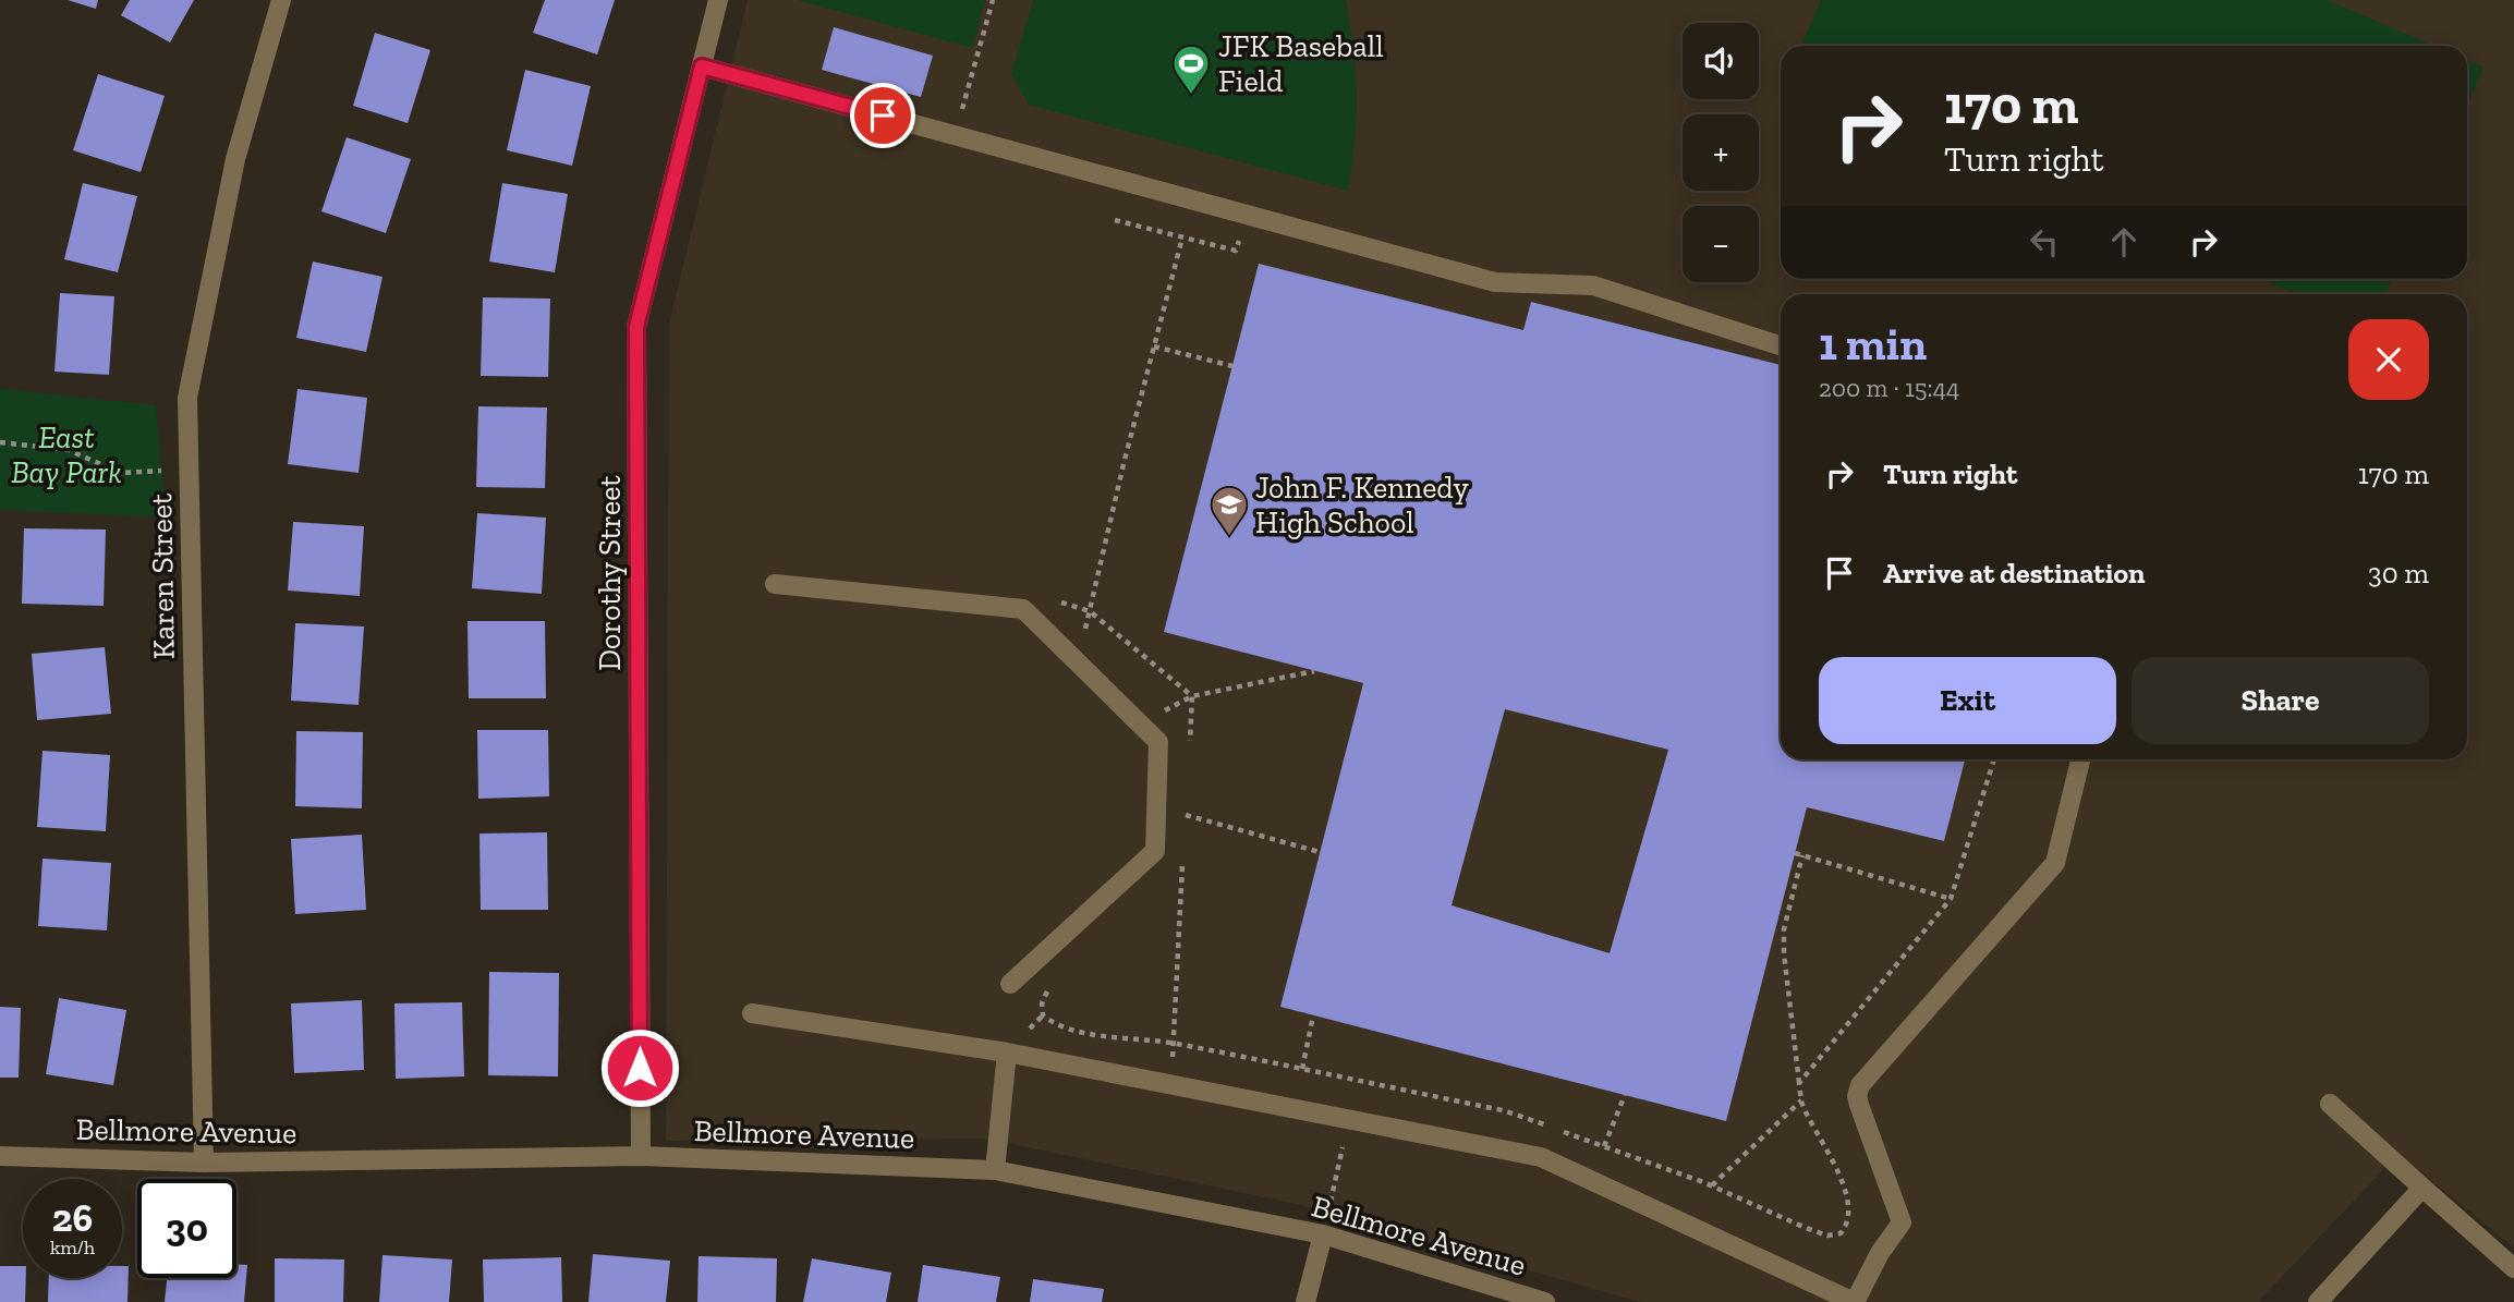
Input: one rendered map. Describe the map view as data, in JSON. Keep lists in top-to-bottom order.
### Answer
{
  "streets": {
    "street": ["Dorothy Street", "Karen Street", "Bellmore Avenue"]
  },
  "crossings": [
    ["Dorothy Street", "Bellmore Avenue"],
    ["Karen Street", "Bellmore Avenue"]
  ],
  "parks": ["East Bay Park"],
  "places": {
    "sports": ["JFK Baseball Field"],
    "school or university": ["John F. Kennedy High School"]
  },
  "page": {
    "map_buttons": ["+", "−"],
    "turn": ["170 m", "Turn right"],
    "heading": ["1 min", "200 m · 15:44"],
    "list": [
      {
        "name": "Turn right",
        "value": "170 m"
      },
      {
        "name": "Arrive at destination",
        "value": "30 m"
      }
    ],
    "buttons": ["Exit", "Share"],
    "speed": "26 km/h",
    "limit": "30"
  }
}
